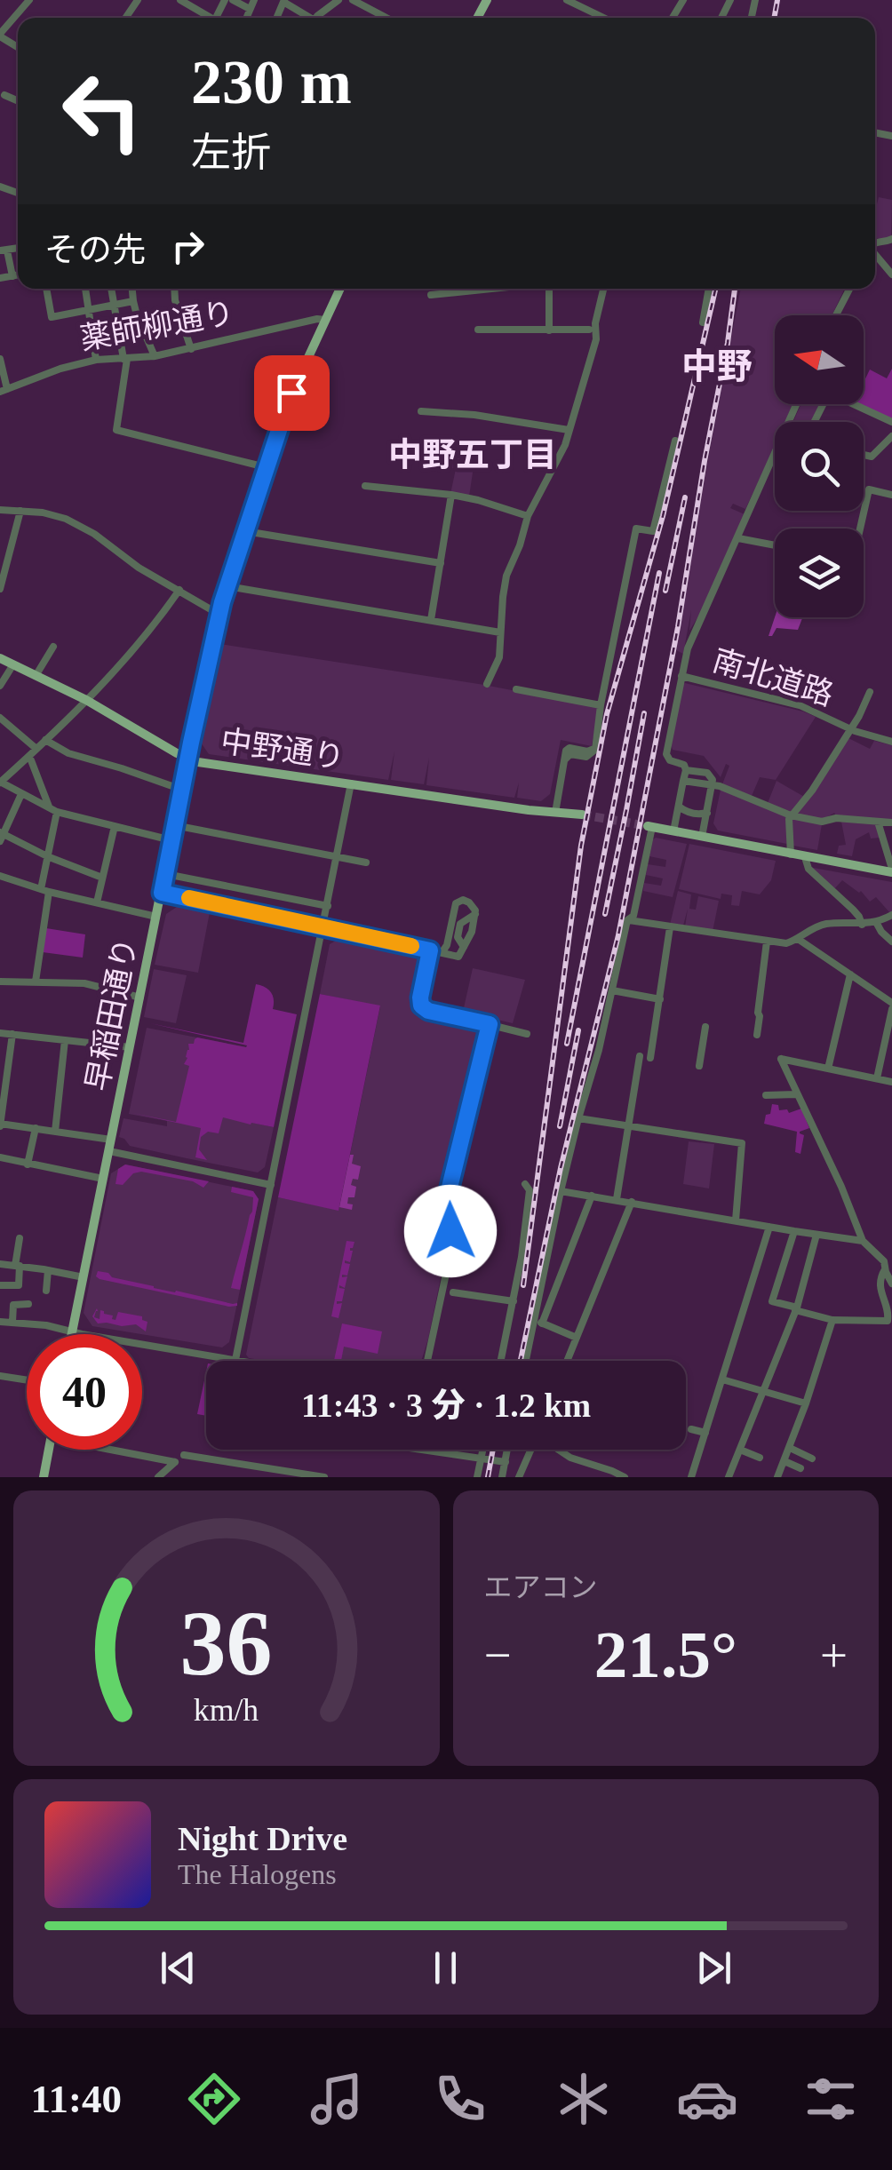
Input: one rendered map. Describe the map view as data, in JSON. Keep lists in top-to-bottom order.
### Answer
{
  "streets": {
    "main road": ["中野通り", "早稲田通り"],
    "street": ["薬師柳通り", "南北道路"]
  },
  "crossings": [
    ["薬師柳通り", "早稲田通り"],
    ["中野通り", "早稲田通り"]
  ],
  "districts": ["中野", "中野五丁目"],
  "north": "left",
  "page": {
    "turn": ["230 m", "左折"],
    "then": "その先",
    "limit": "40",
    "trip": "11:43 · 3 分 · 1.2 km",
    "tile": "エアコン",
    "heat": ["−", "21.5°", "+"],
    "song": ["Night Drive", "The Halogens"],
    "tabs": "11:40",
    "gauge": ["36", "km/h"]
  }
}
